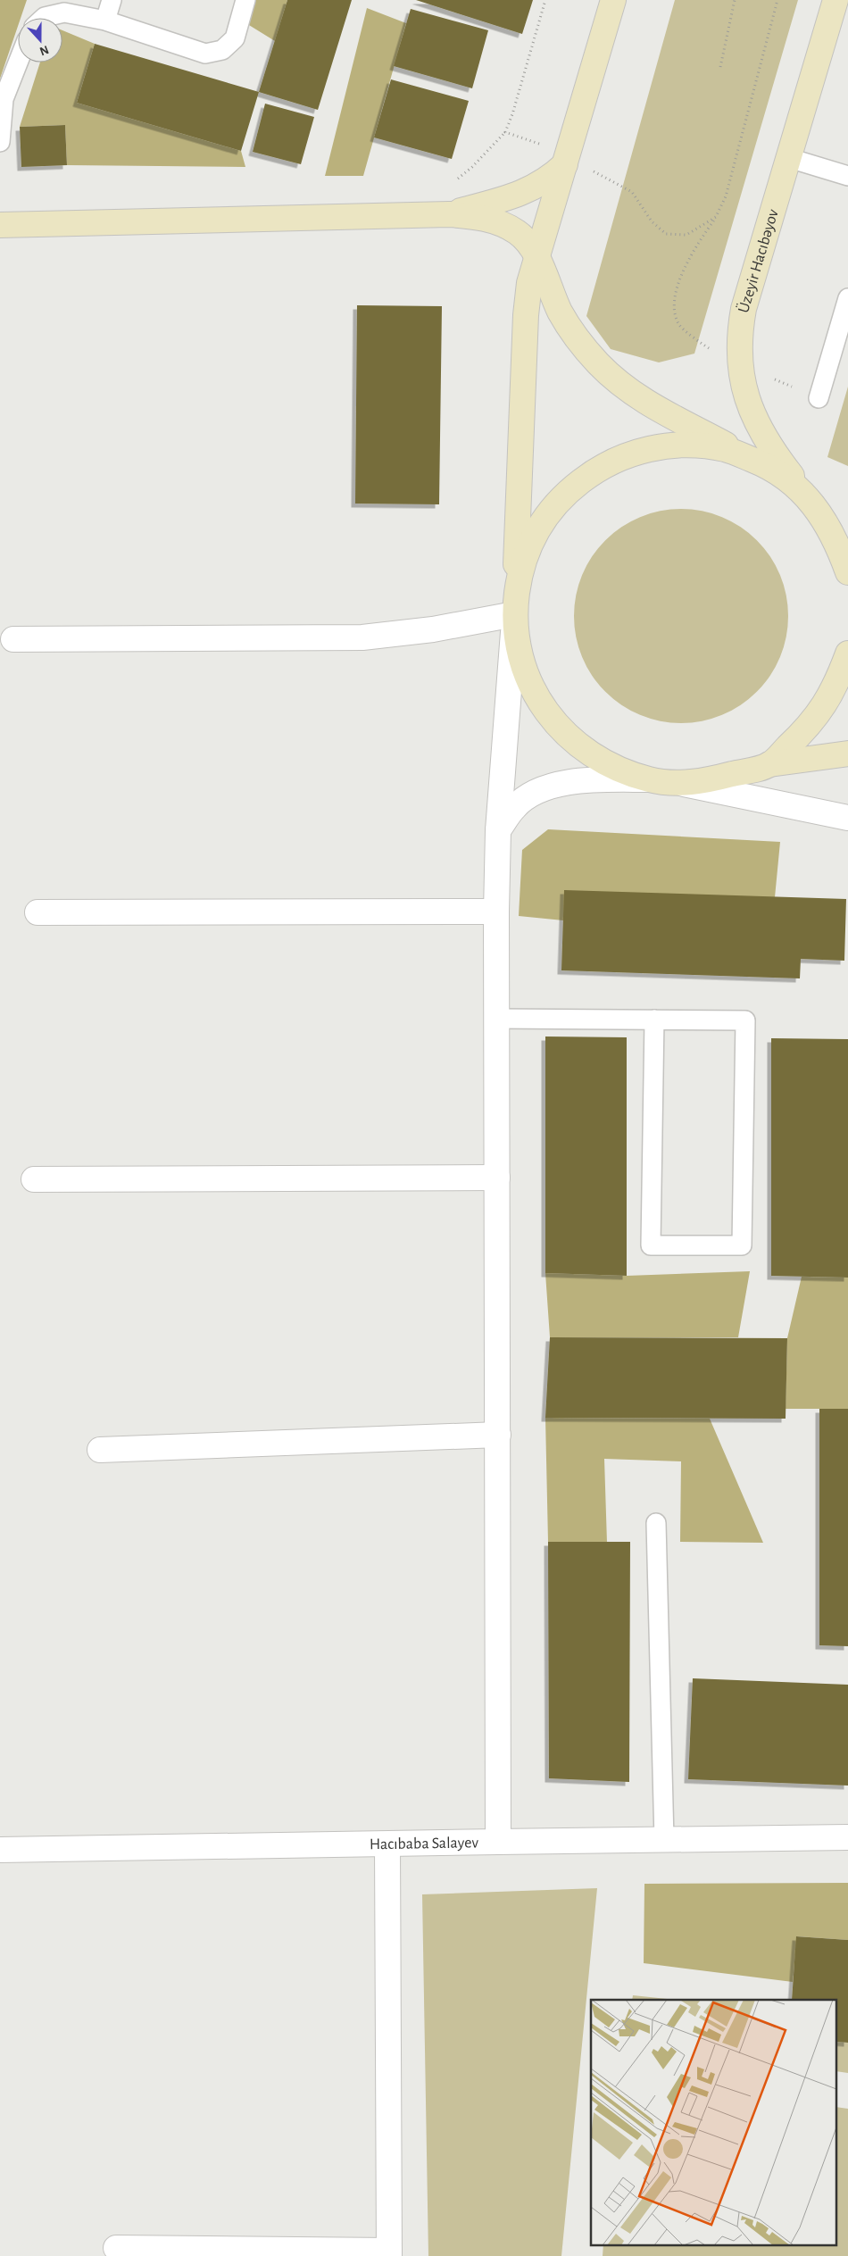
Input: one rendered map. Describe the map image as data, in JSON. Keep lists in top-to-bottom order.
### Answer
{
  "streets": {
    "main road": ["Üzeyir Hacıbəyov"],
    "street": ["Hacıbaba Salayev"]
  },
  "north": "bottom"
}
